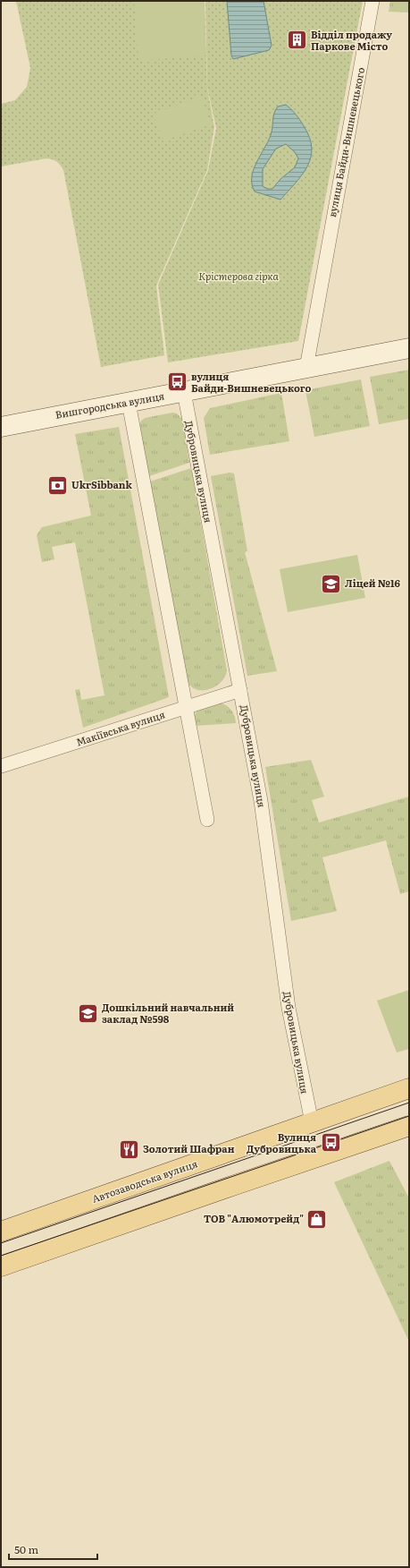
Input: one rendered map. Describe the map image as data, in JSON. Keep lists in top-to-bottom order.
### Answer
{
  "streets": {
    "main road": ["Вишгородська вулиця", "Автозаводська вулиця"],
    "street": ["вулиця Байди-Вишневецького", "Дубровицька вулиця", "Макіївська вулиця"]
  },
  "crossings": [
    ["вулиця Байди-Вишневецького", "Вишгородська вулиця"],
    ["Вишгородська вулиця", "Дубровицька вулиця"],
    ["Дубровицька вулиця", "Макіївська вулиця"],
    ["Дубровицька вулиця", "Автозаводська вулиця"]
  ],
  "parks": ["Крістерова гірка"],
  "places": {
    "building": ["Відділ продажу Паркове Місто"],
    "bus stop": ["вулиця Байди-Вишневецького", "Вулиця Дубровицька"],
    "bank": ["UkrSibbank"],
    "school or university": ["Ліцей №16", "Дошкільний навчальний заклад №598"],
    "restaurant": ["Золотий Шафран"],
    "shop": ["ТОВ \"Алюмотрейд\""]
  },
  "scale_bar": "50 m"
}
